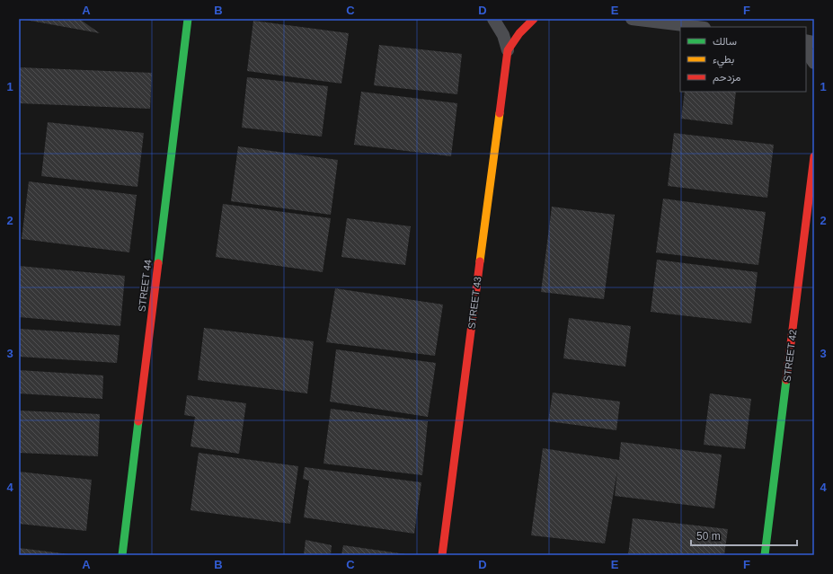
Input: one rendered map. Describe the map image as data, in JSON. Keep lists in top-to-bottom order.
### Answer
{
  "streets": {
    "street": ["STREET 44", "STREET 43", "STREET 42"]
  },
  "legend": ["سالك", "بطيء", "مزدحم"],
  "scale_bar": "50 m",
  "grid": {
    "columns": [
      "A",
      "B",
      "C",
      "D",
      "E",
      "F"
    ],
    "rows": [
      "1",
      "2",
      "3",
      "4"
    ]
  }
}
